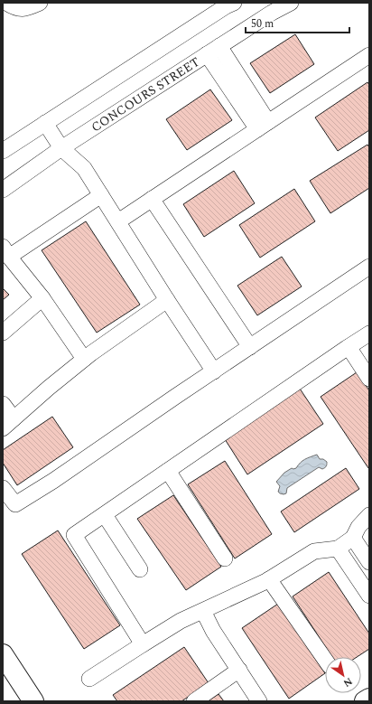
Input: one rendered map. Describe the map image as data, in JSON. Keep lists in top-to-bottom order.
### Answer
{
  "streets": {
    "street": ["CONCOURS STREET"]
  },
  "scale_bar": "50 m",
  "north": "bottom right"
}
